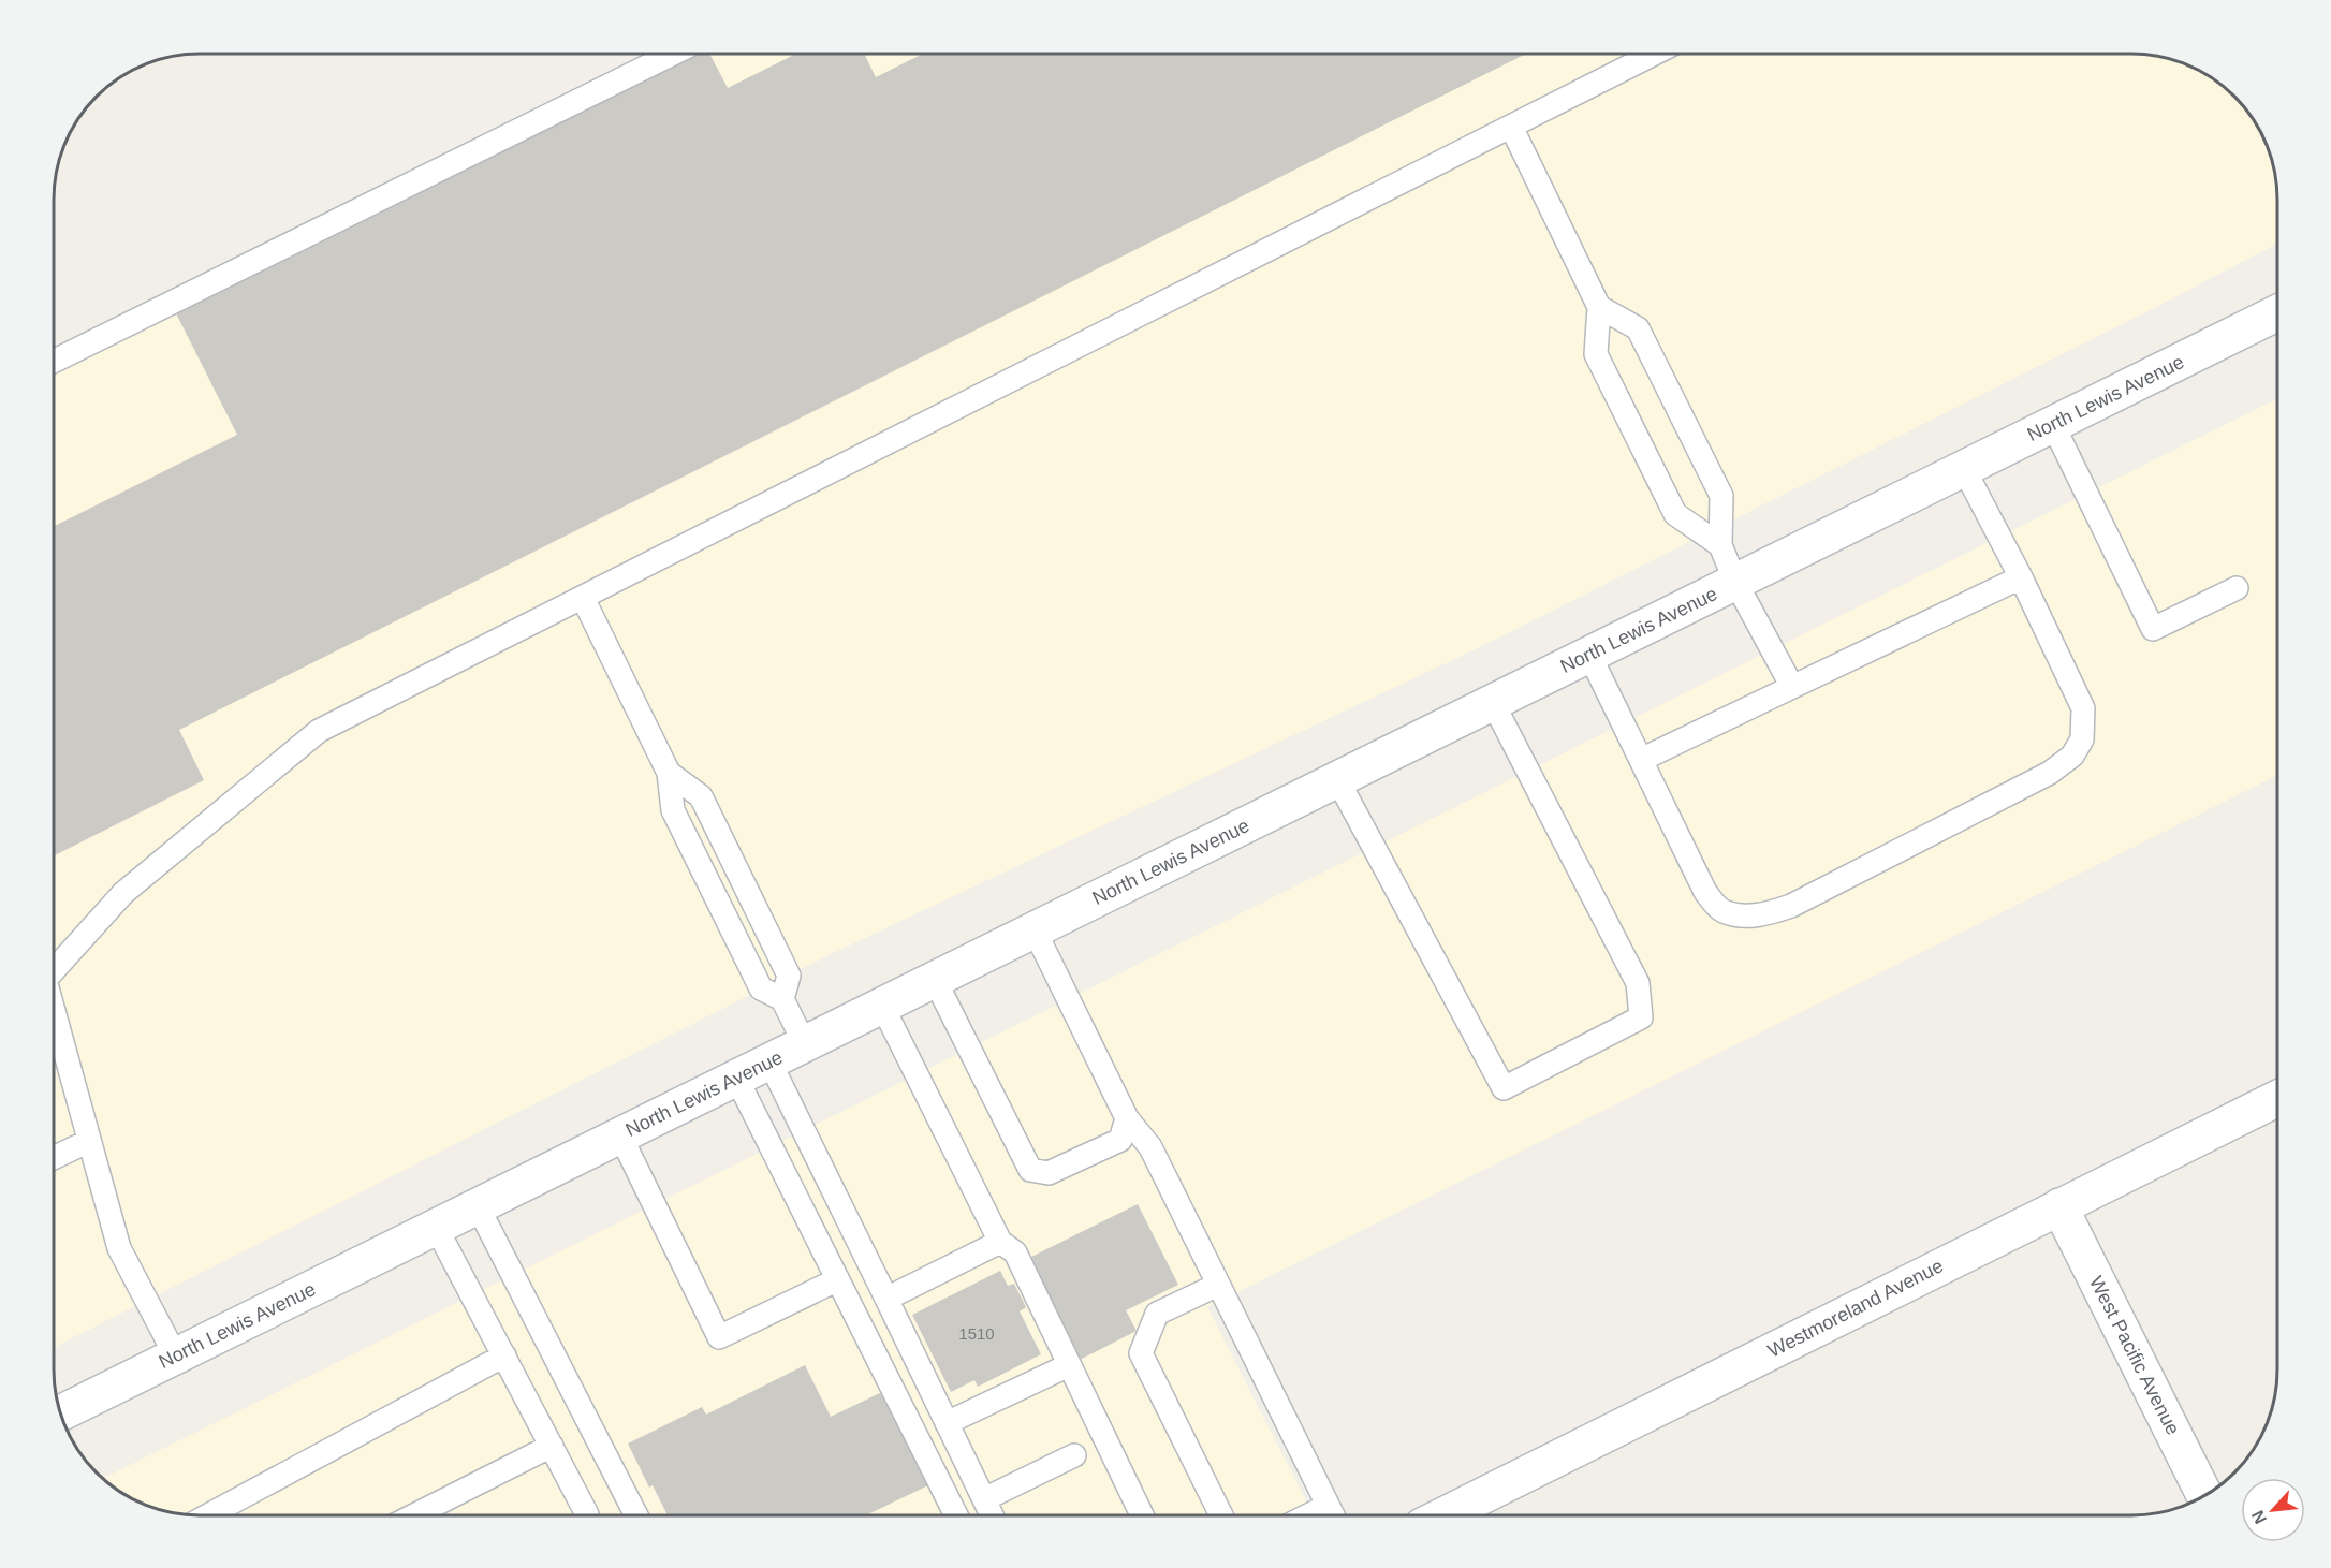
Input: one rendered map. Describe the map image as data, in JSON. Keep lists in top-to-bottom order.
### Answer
{
  "streets": {
    "main road": ["North Lewis Avenue", "Westmoreland Avenue", "West Pacific Avenue"]
  },
  "crossings": [
    ["Westmoreland Avenue", "West Pacific Avenue"]
  ],
  "house_numbers": ["1510"],
  "north": "bottom left"
}
